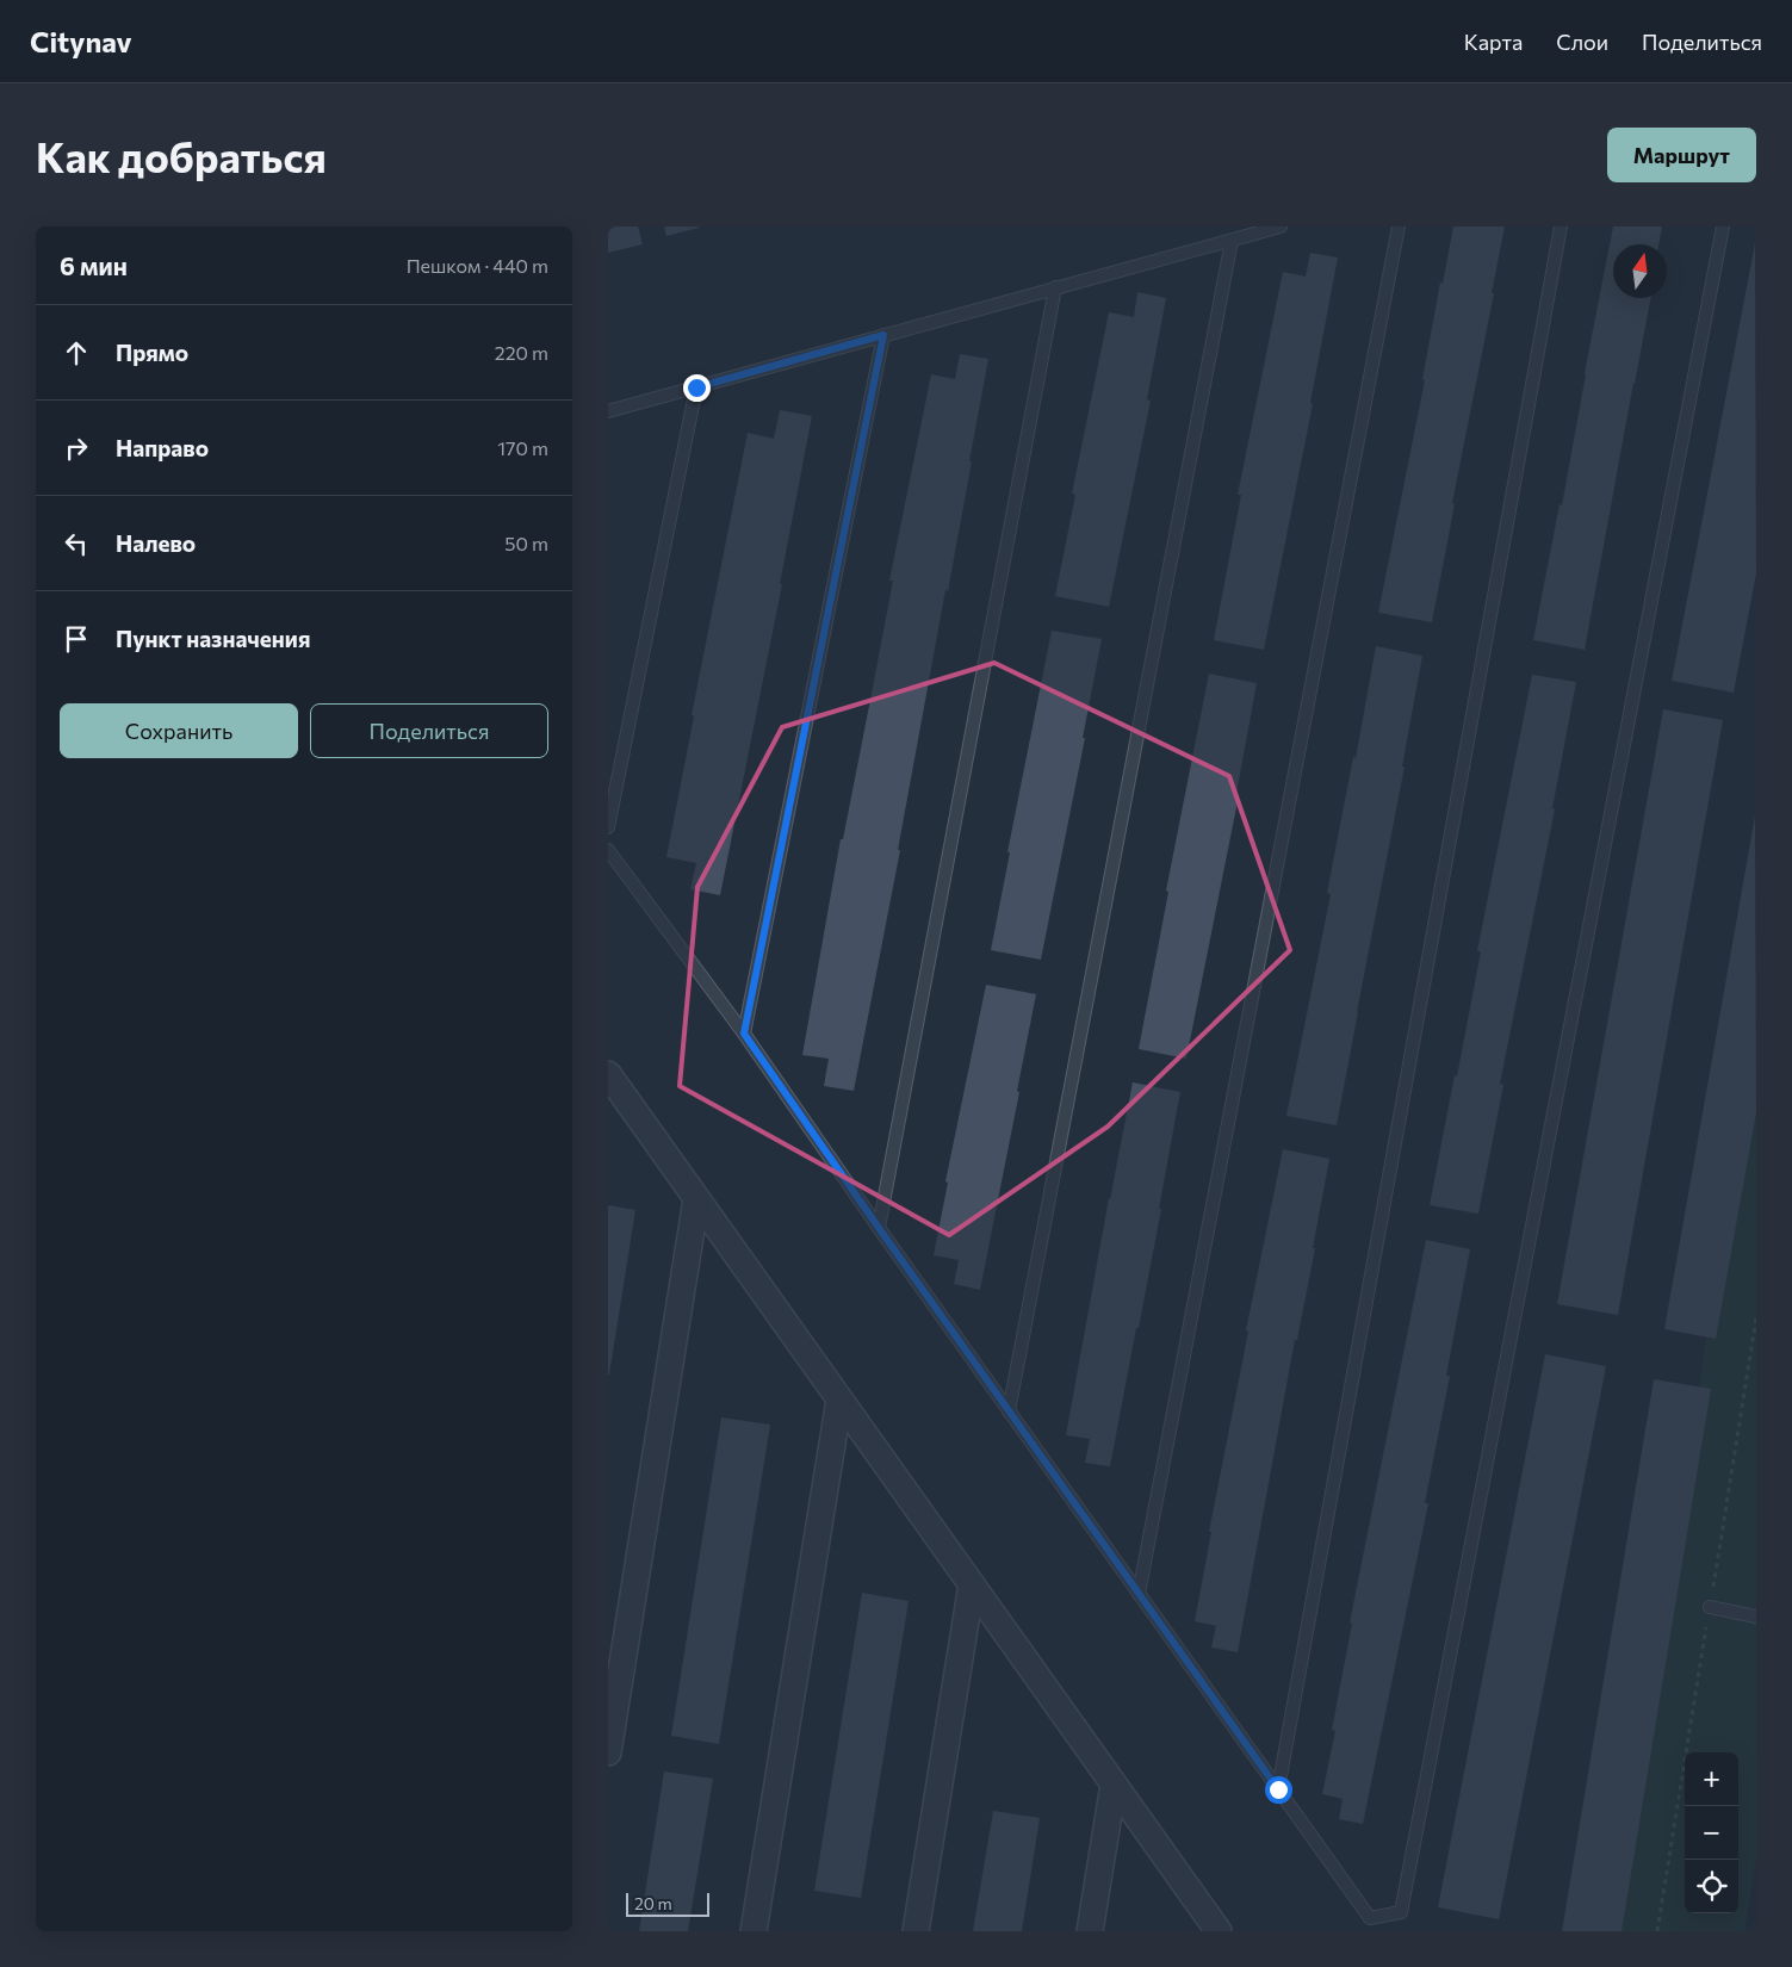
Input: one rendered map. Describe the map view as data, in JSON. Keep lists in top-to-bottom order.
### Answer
{
  "scale_bar": "20 m",
  "north": "top",
  "page": {
    "header": "Citynav",
    "nav": ["Карта", "Слои", "Поделиться"],
    "buttons": [
      "Маршрут",
      ["Сохранить", "Поделиться"]
    ],
    "title": "Как добраться",
    "heading": ["6 мин", "Пешком · 440 m"],
    "list": [
      ["Прямо", "220 m"],
      ["Направо", "170 m"],
      ["Налево", "50 m"],
      "Пункт назначения"
    ],
    "map_buttons": ["+", "−"],
    "scale": "20 m"
  }
}
